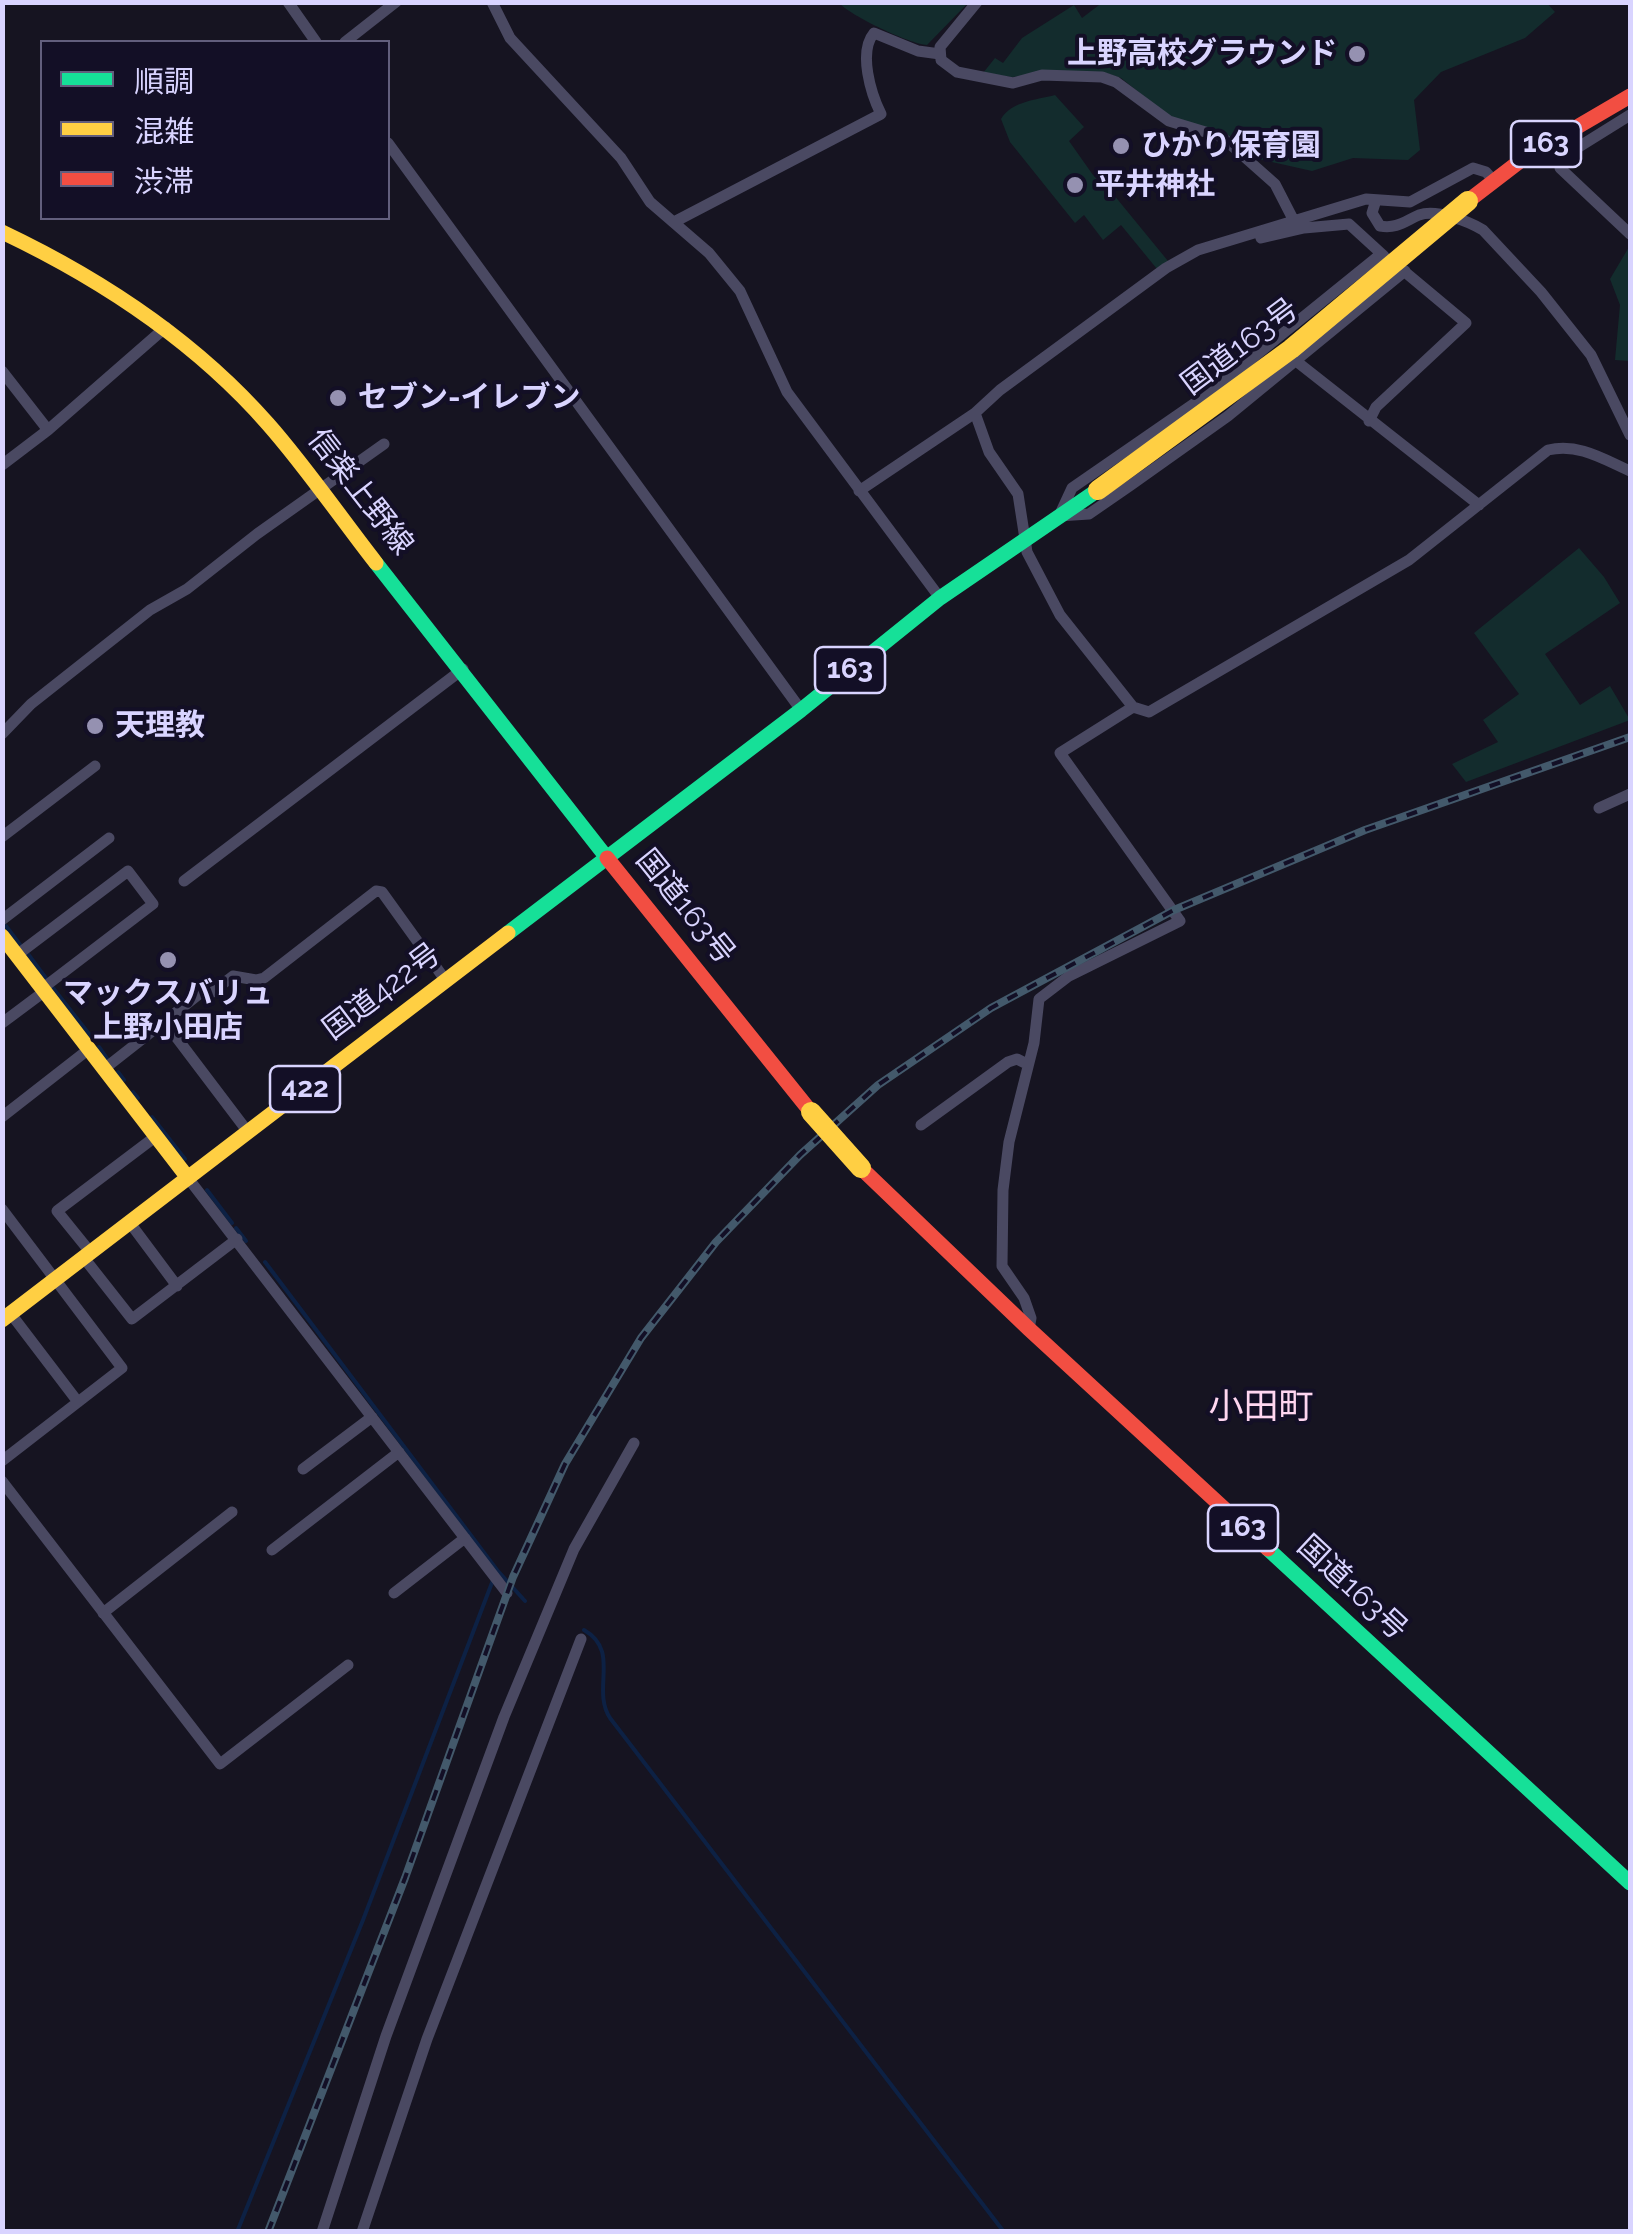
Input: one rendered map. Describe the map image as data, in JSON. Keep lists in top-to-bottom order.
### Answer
{
  "streets": {
    "main road": [
      "163",
      "国道163号",
      "信楽上野線",
      "国道422号",
      "422"
    ]
  },
  "crossings": [
    ["国道163号", "信楽上野線"],
    ["国道163号", "国道422号"],
    ["信楽上野線", "国道422号"]
  ],
  "districts": ["小田町"],
  "places": [
    "上野高校グラウンド",
    "ひかり保育園",
    "平井神社",
    "セブン-イレブン",
    "天理教",
    "マックスバリュ 上野小田店"
  ],
  "legend": ["順調", "混雑", "渋滞"]
}
